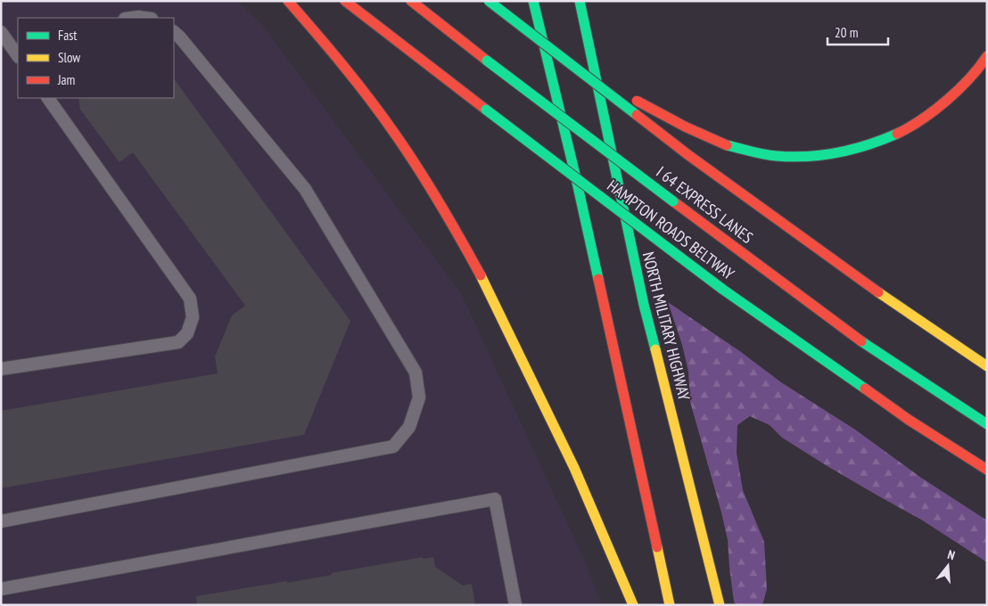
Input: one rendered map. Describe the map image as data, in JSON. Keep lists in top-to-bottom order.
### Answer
{
  "streets": {
    "main road": ["I 64 EXPRESS LANES", "HAMPTON ROADS BELTWAY", "NORTH MILITARY HIGHWAY"]
  },
  "legend": ["Fast", "Slow", "Jam"],
  "scale_bar": "20 m",
  "north": "top"
}
